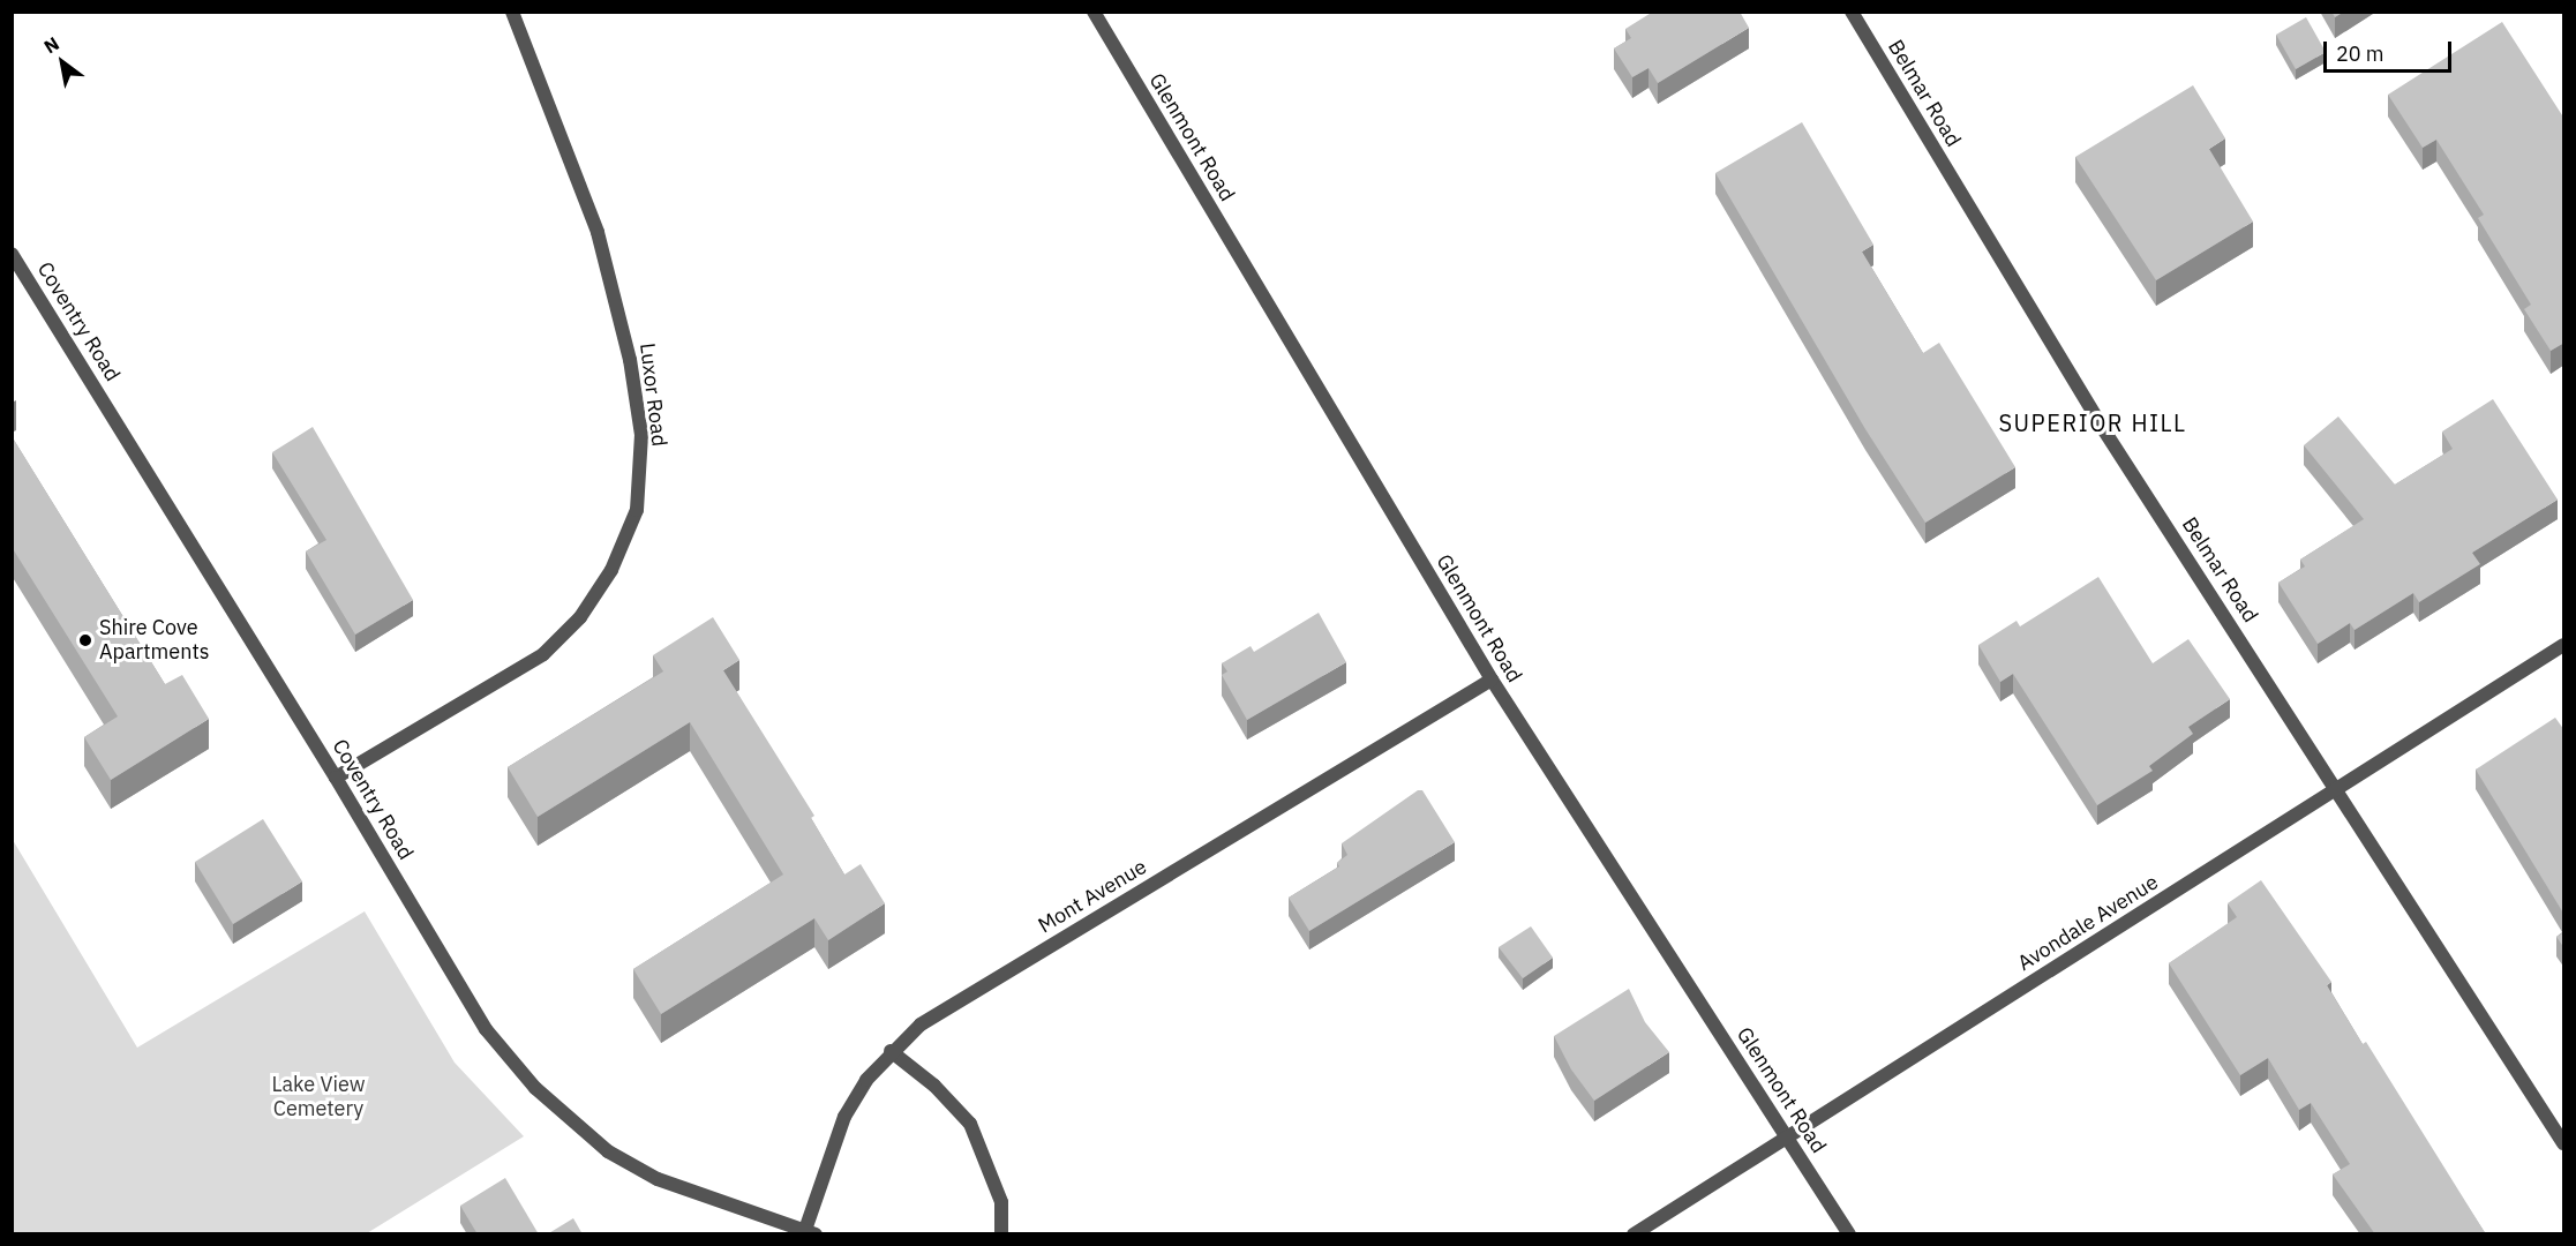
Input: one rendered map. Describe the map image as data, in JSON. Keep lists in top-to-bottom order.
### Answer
{
  "streets": {
    "street": [
      "Belmar Road",
      "Glenmont Road",
      "Coventry Road",
      "Luxor Road",
      "Mont Avenue",
      "Avondale Avenue"
    ]
  },
  "crossings": [
    ["Belmar Road", "Avondale Avenue"],
    ["Glenmont Road", "Mont Avenue"],
    ["Glenmont Road", "Avondale Avenue"],
    ["Coventry Road", "Luxor Road"],
    ["Coventry Road", "Mont Avenue"]
  ],
  "districts": ["SUPERIOR HILL"],
  "parks": ["Lake View Cemetery"],
  "places": ["Shire Cove Apartments"],
  "scale_bar": "20 m",
  "north": "top left"
}
